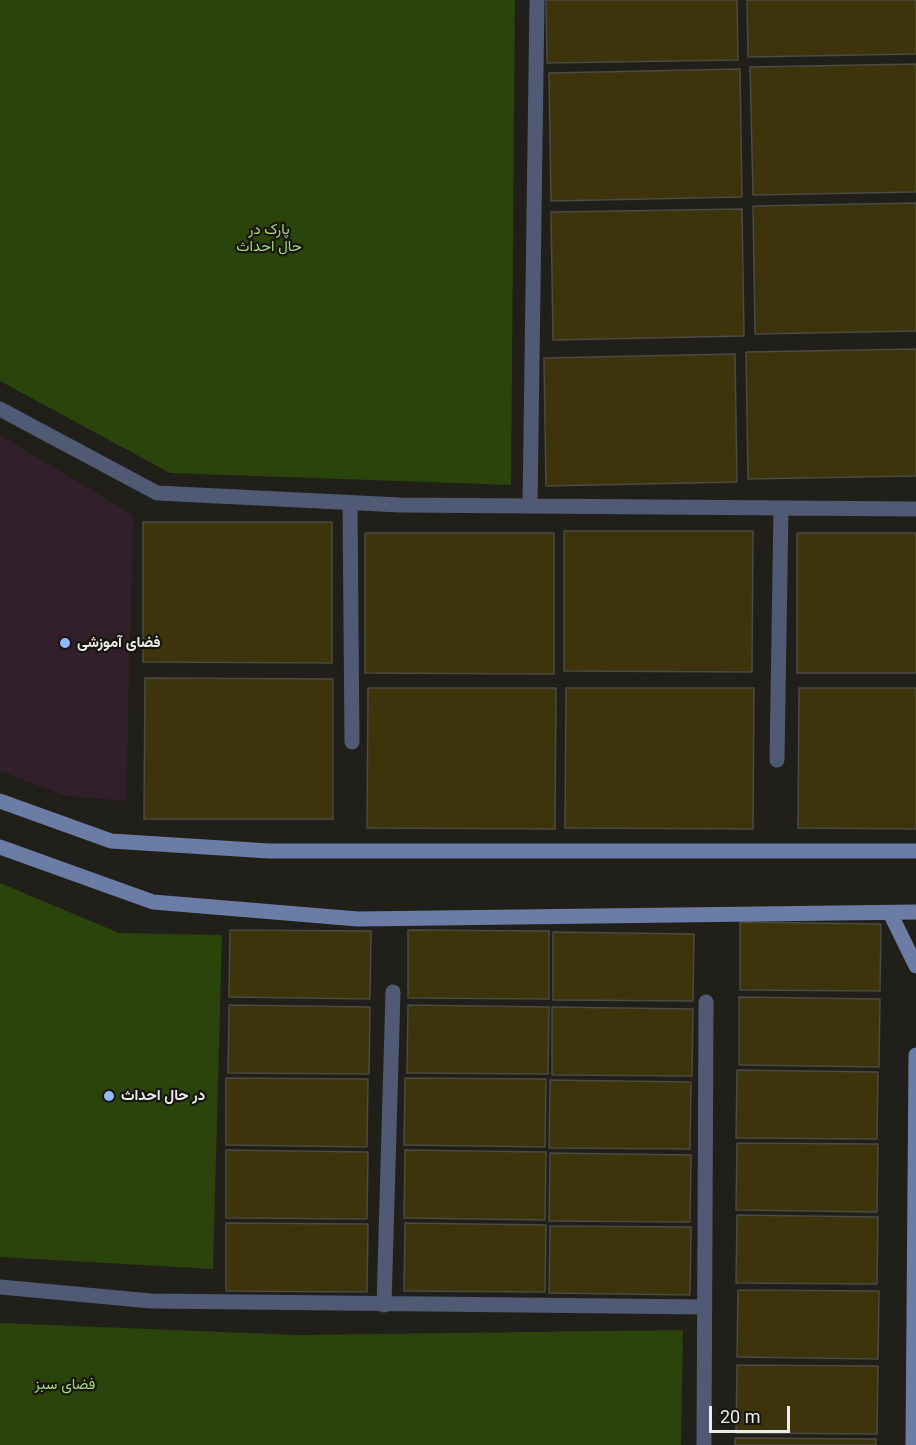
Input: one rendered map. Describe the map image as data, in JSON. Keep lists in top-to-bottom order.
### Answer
{
  "parks": ["پارک در حال احداث", "فضای سبز"],
  "places": ["فضای آموزشی", "در حال احداث"],
  "scale_bar": "20 m"
}
